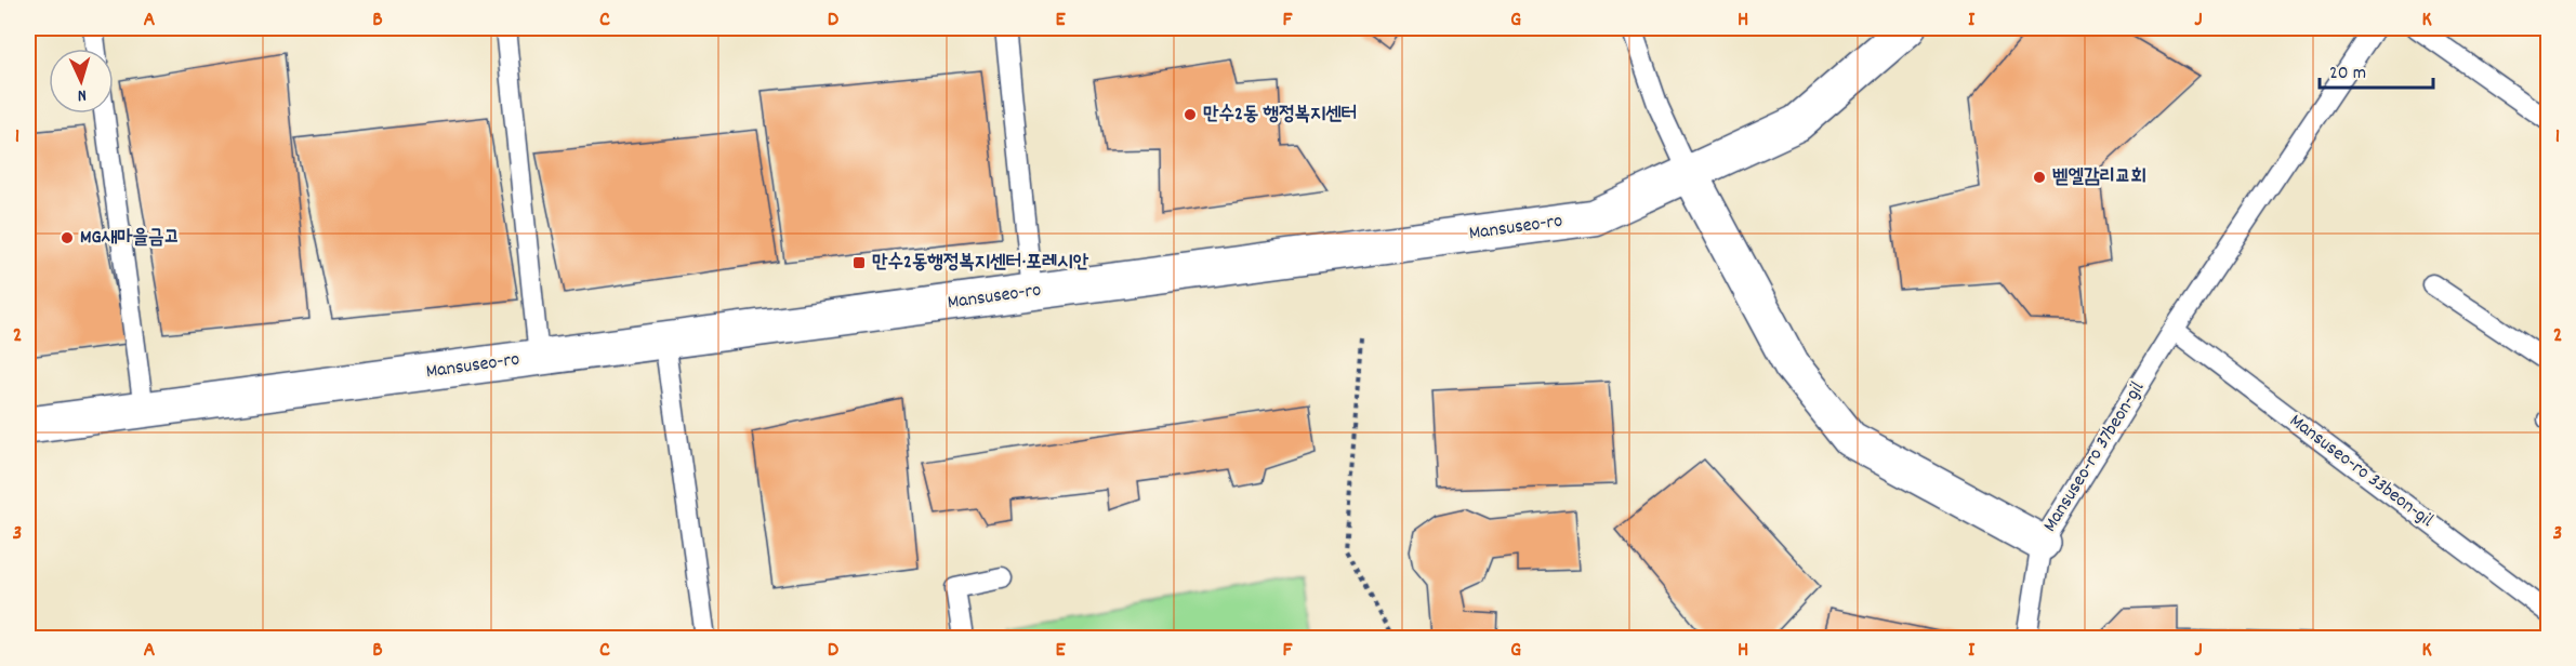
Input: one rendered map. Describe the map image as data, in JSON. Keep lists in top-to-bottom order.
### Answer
{
  "streets": {
    "street": ["Mansuseo-ro", "Mansuseo-ro 37beon-gil"],
    "lane": ["Mansuseo-ro 33beon-gil"]
  },
  "crossings": [
    ["Mansuseo-ro", "Mansuseo-ro 37beon-gil"],
    ["Mansuseo-ro 37beon-gil", "Mansuseo-ro 33beon-gil"]
  ],
  "places": {
    "other": ["만수2동 행정복지센터", "벧엘감리교회", "MG새마을금고"],
    "transit": ["만수2동행정복지센터·포레시안"]
  },
  "scale_bar": "20 m",
  "north": "bottom",
  "grid": {
    "columns": [
      "A",
      "B",
      "C",
      "D",
      "E",
      "F",
      "G",
      "H",
      "I",
      "J",
      "K"
    ],
    "rows": ["1", "2", "3"]
  }
}
